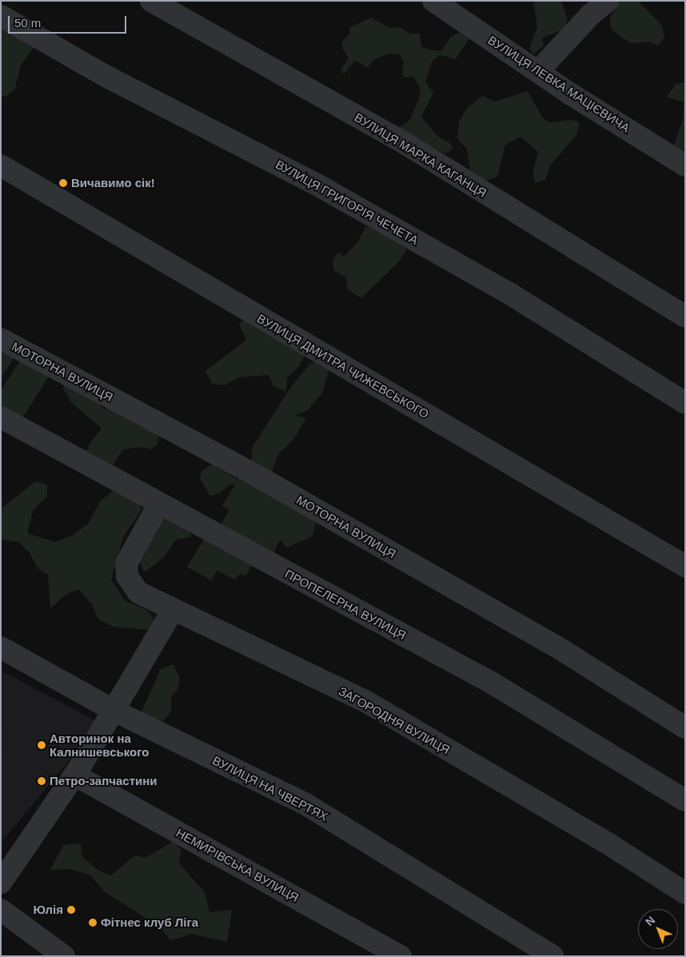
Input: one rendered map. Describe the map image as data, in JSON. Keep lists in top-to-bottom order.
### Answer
{
  "streets": {
    "street": [
      "ВУЛИЦЯ ЛЕВКА МАЦІЄВИЧА",
      "ВУЛИЦЯ МАРКА КАГАНЦЯ",
      "ВУЛИЦЯ ГРИГОРІЯ ЧЕЧЕТА",
      "ВУЛИЦЯ ДМИТРА ЧИЖЕВСЬКОГО",
      "МОТОРНА ВУЛИЦЯ",
      "ПРОПЕЛЕРНА ВУЛИЦЯ",
      "ЗАГОРОДНЯ ВУЛИЦЯ",
      "ВУЛИЦЯ НА ЧВЕРТЯХ",
      "НЕМИРІВСЬКА ВУЛИЦЯ"
    ]
  },
  "crossings": [
    ["ПРОПЕЛЕРНА ВУЛИЦЯ", "ЗАГОРОДНЯ ВУЛИЦЯ"]
  ],
  "places": [
    "Вичавимо сік!",
    "Авторинок на Калнишевського",
    "Петро-запчастини",
    "Юлія",
    "Фітнес клуб Ліга"
  ],
  "scale_bar": "50 m",
  "north": "top left"
}
